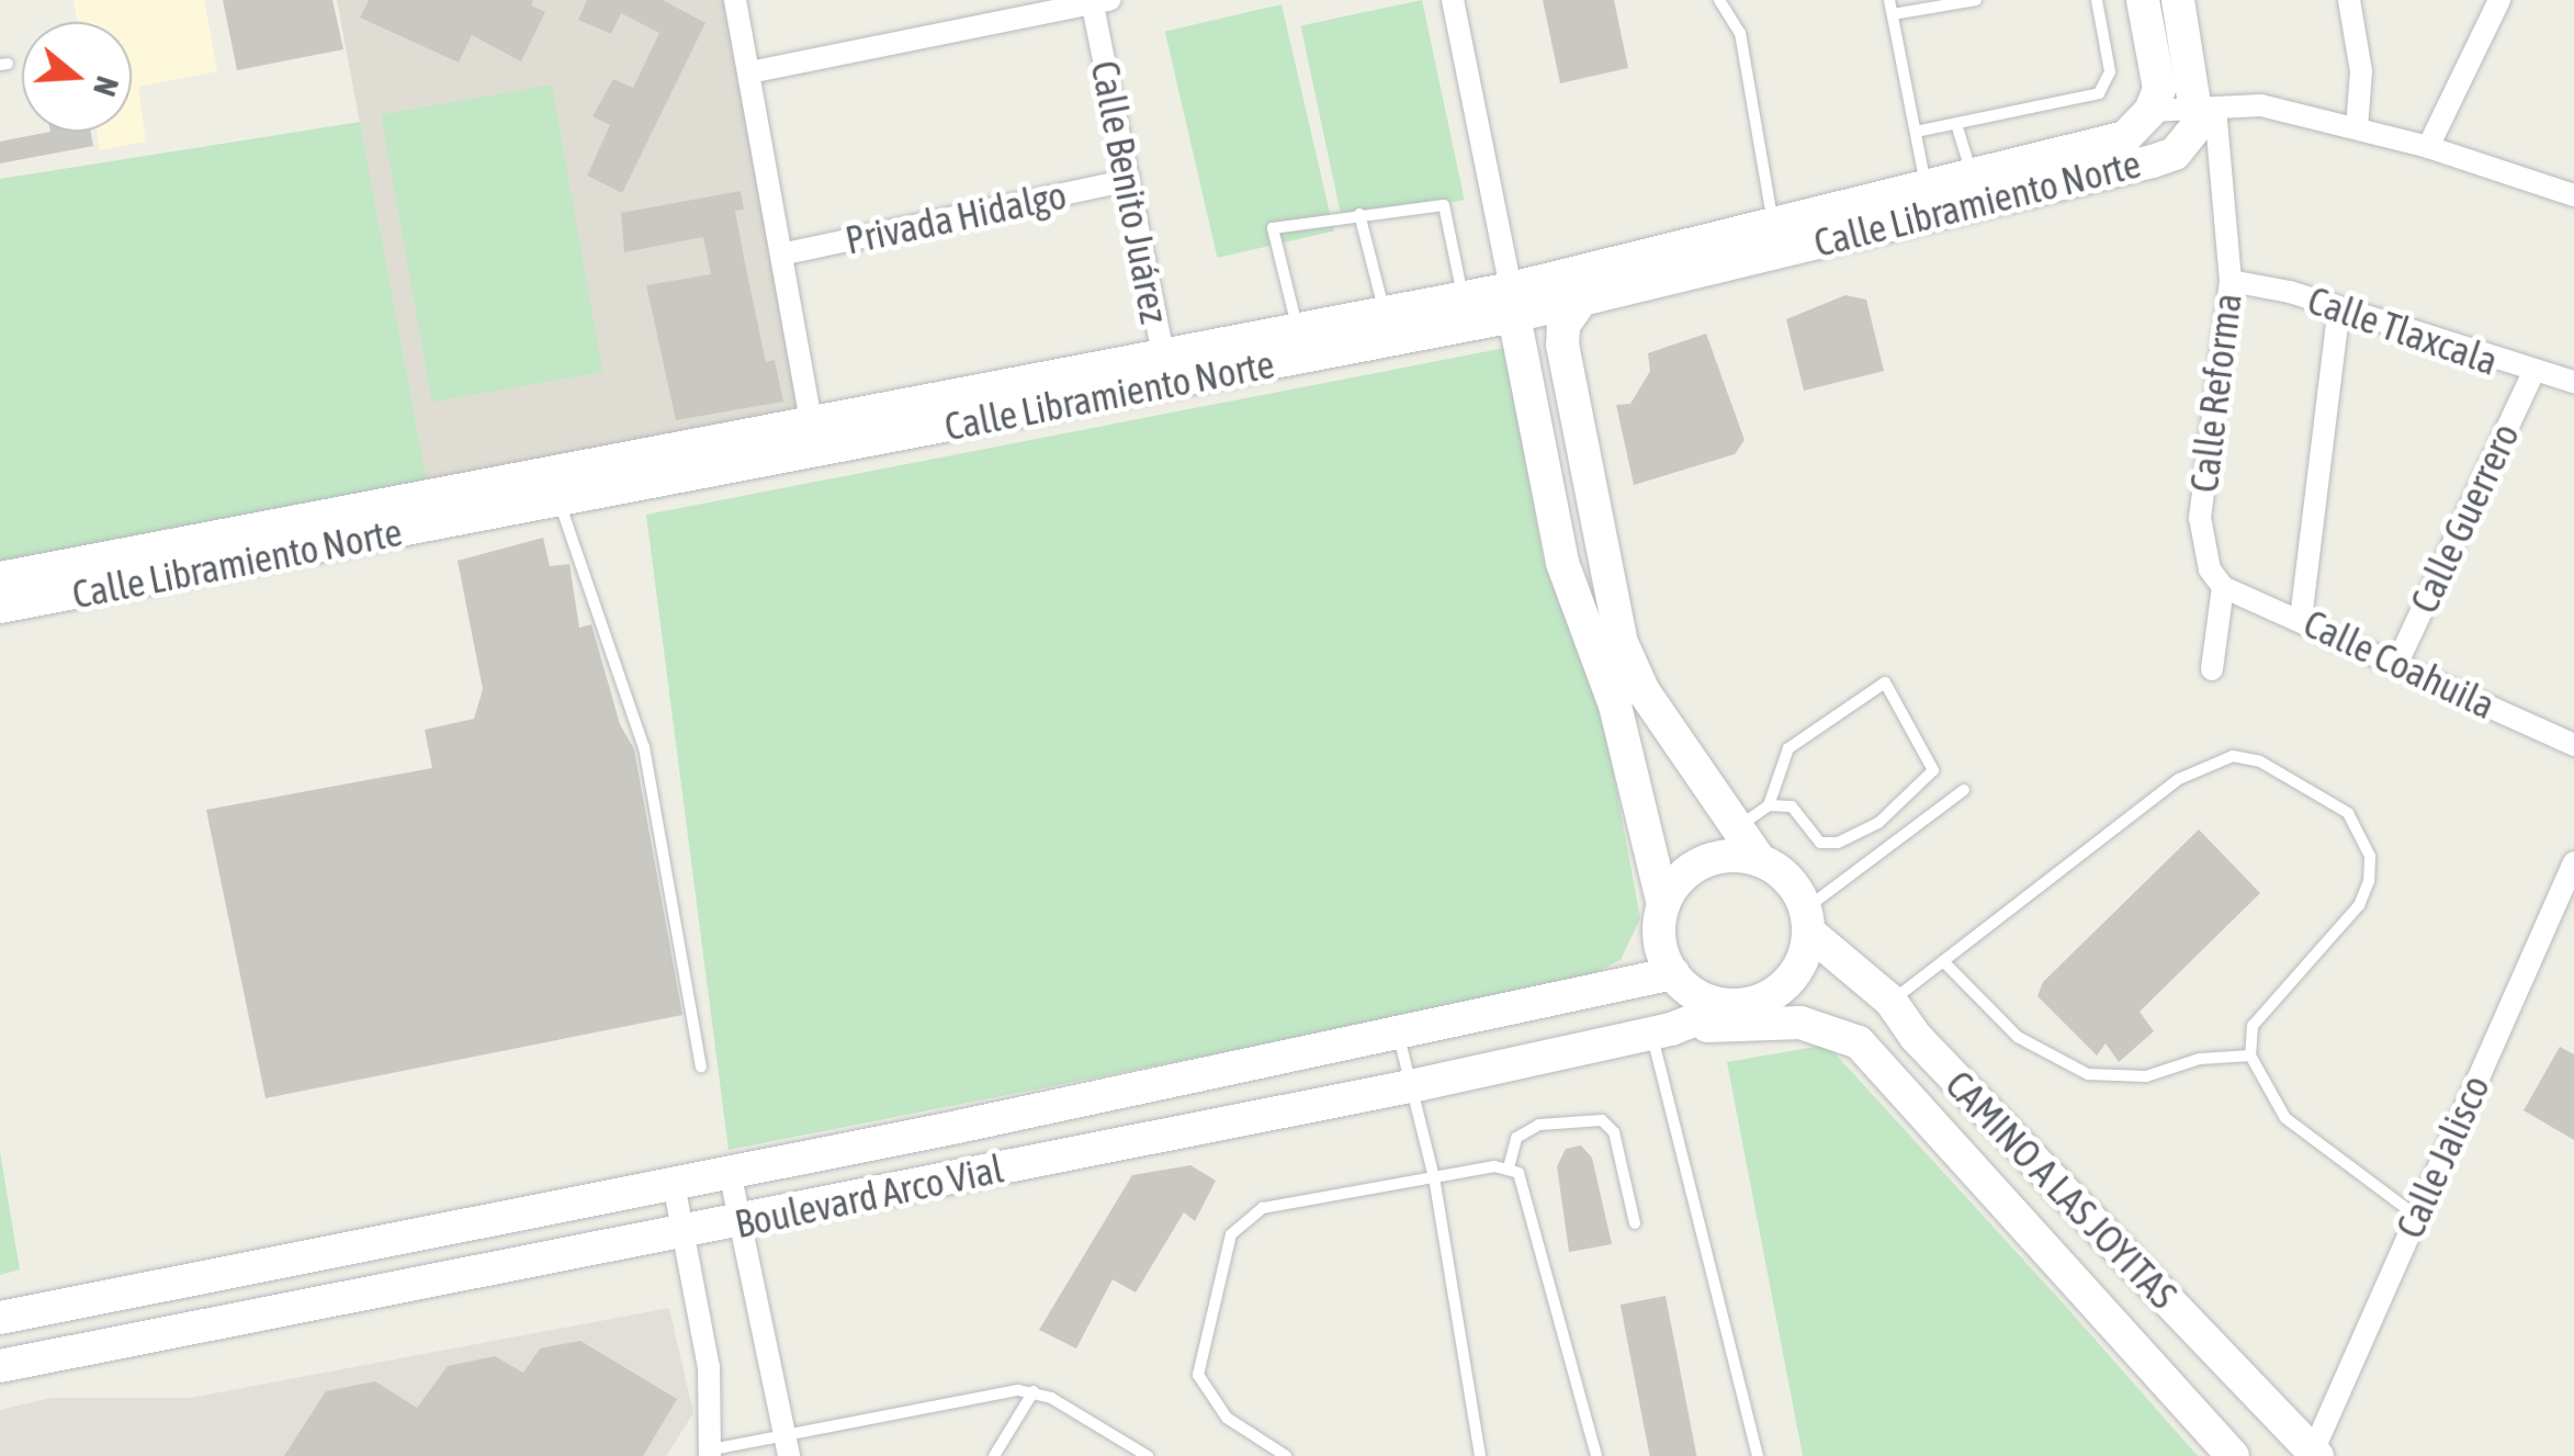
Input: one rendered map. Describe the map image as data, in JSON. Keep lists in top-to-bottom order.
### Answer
{
  "streets": {
    "street": [
      "Calle Benito Juárez",
      "Calle Libramiento Norte",
      "Privada Hidalgo",
      "Calle Tlaxcala",
      "Calle Reforma",
      "Calle Guerrero",
      "Calle Coahuila",
      "Calle Jalisco",
      "CAMINO A LAS JOYITAS",
      "Boulevard Arco Vial"
    ]
  },
  "crossings": [
    ["Calle Benito Juárez", "Calle Libramiento Norte"],
    ["Calle Benito Juárez", "Privada Hidalgo"],
    ["Calle Libramiento Norte", "Calle Reforma"],
    ["Calle Tlaxcala", "Calle Reforma"],
    ["Calle Tlaxcala", "Calle Guerrero"],
    ["Calle Reforma", "Calle Coahuila"],
    ["Calle Guerrero", "Calle Coahuila"],
    ["Calle Jalisco", "CAMINO A LAS JOYITAS"],
    ["CAMINO A LAS JOYITAS", "Boulevard Arco Vial"]
  ],
  "north": "right"
}
